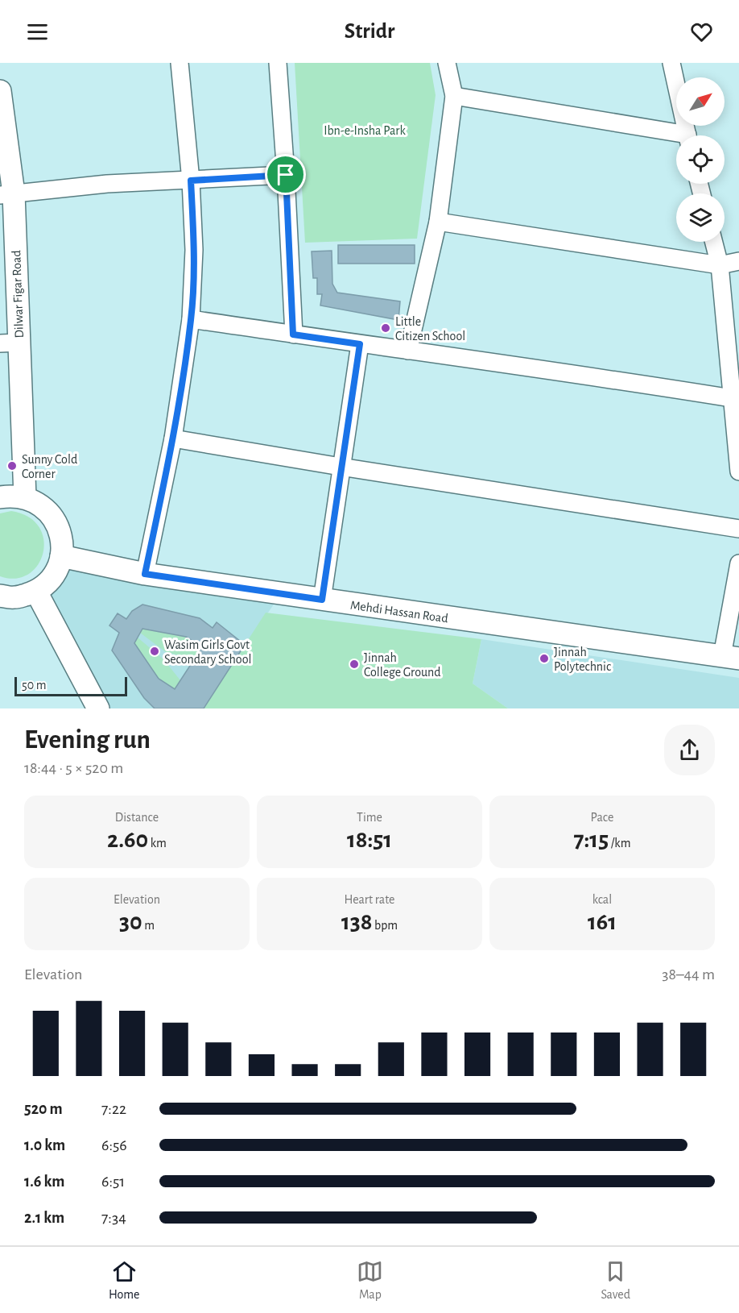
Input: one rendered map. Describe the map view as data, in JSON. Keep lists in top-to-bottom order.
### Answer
{
  "streets": {
    "street": ["Dilwar Figar Road", "Mehdi Hassan Road"]
  },
  "parks": ["Ibn-e-Insha Park"],
  "places": [
    "Little Citizen School",
    "Sunny Cold Corner",
    "Wasim Girls Govt Secondary School",
    "Jinnah Polytechnic",
    "Jinnah College Ground"
  ],
  "scale_bar": "50 m",
  "north": "top right",
  "page": {
    "header": "Stridr",
    "scale": "50 m",
    "heading": ["Evening run", "18:44 · 5 × 520 m"],
    "stats": [
      ["Distance", "2.60 km"],
      ["Time", "18:51"],
      ["Pace", "7:15 /km"],
      ["Elevation", "30 m"],
      ["Heart rate", "138 bpm"],
      ["kcal", "161"]
    ],
    "chart": ["Elevation", "38–44 m"],
    "list": [
      {
        "name": "520 m",
        "note": "7:22"
      },
      {
        "name": "1.0 km",
        "note": "6:56"
      },
      {
        "name": "1.6 km",
        "note": "6:51"
      },
      {
        "name": "2.1 km",
        "note": "7:34"
      }
    ],
    "tabs": ["Home", "Map", "Saved"]
  }
}
